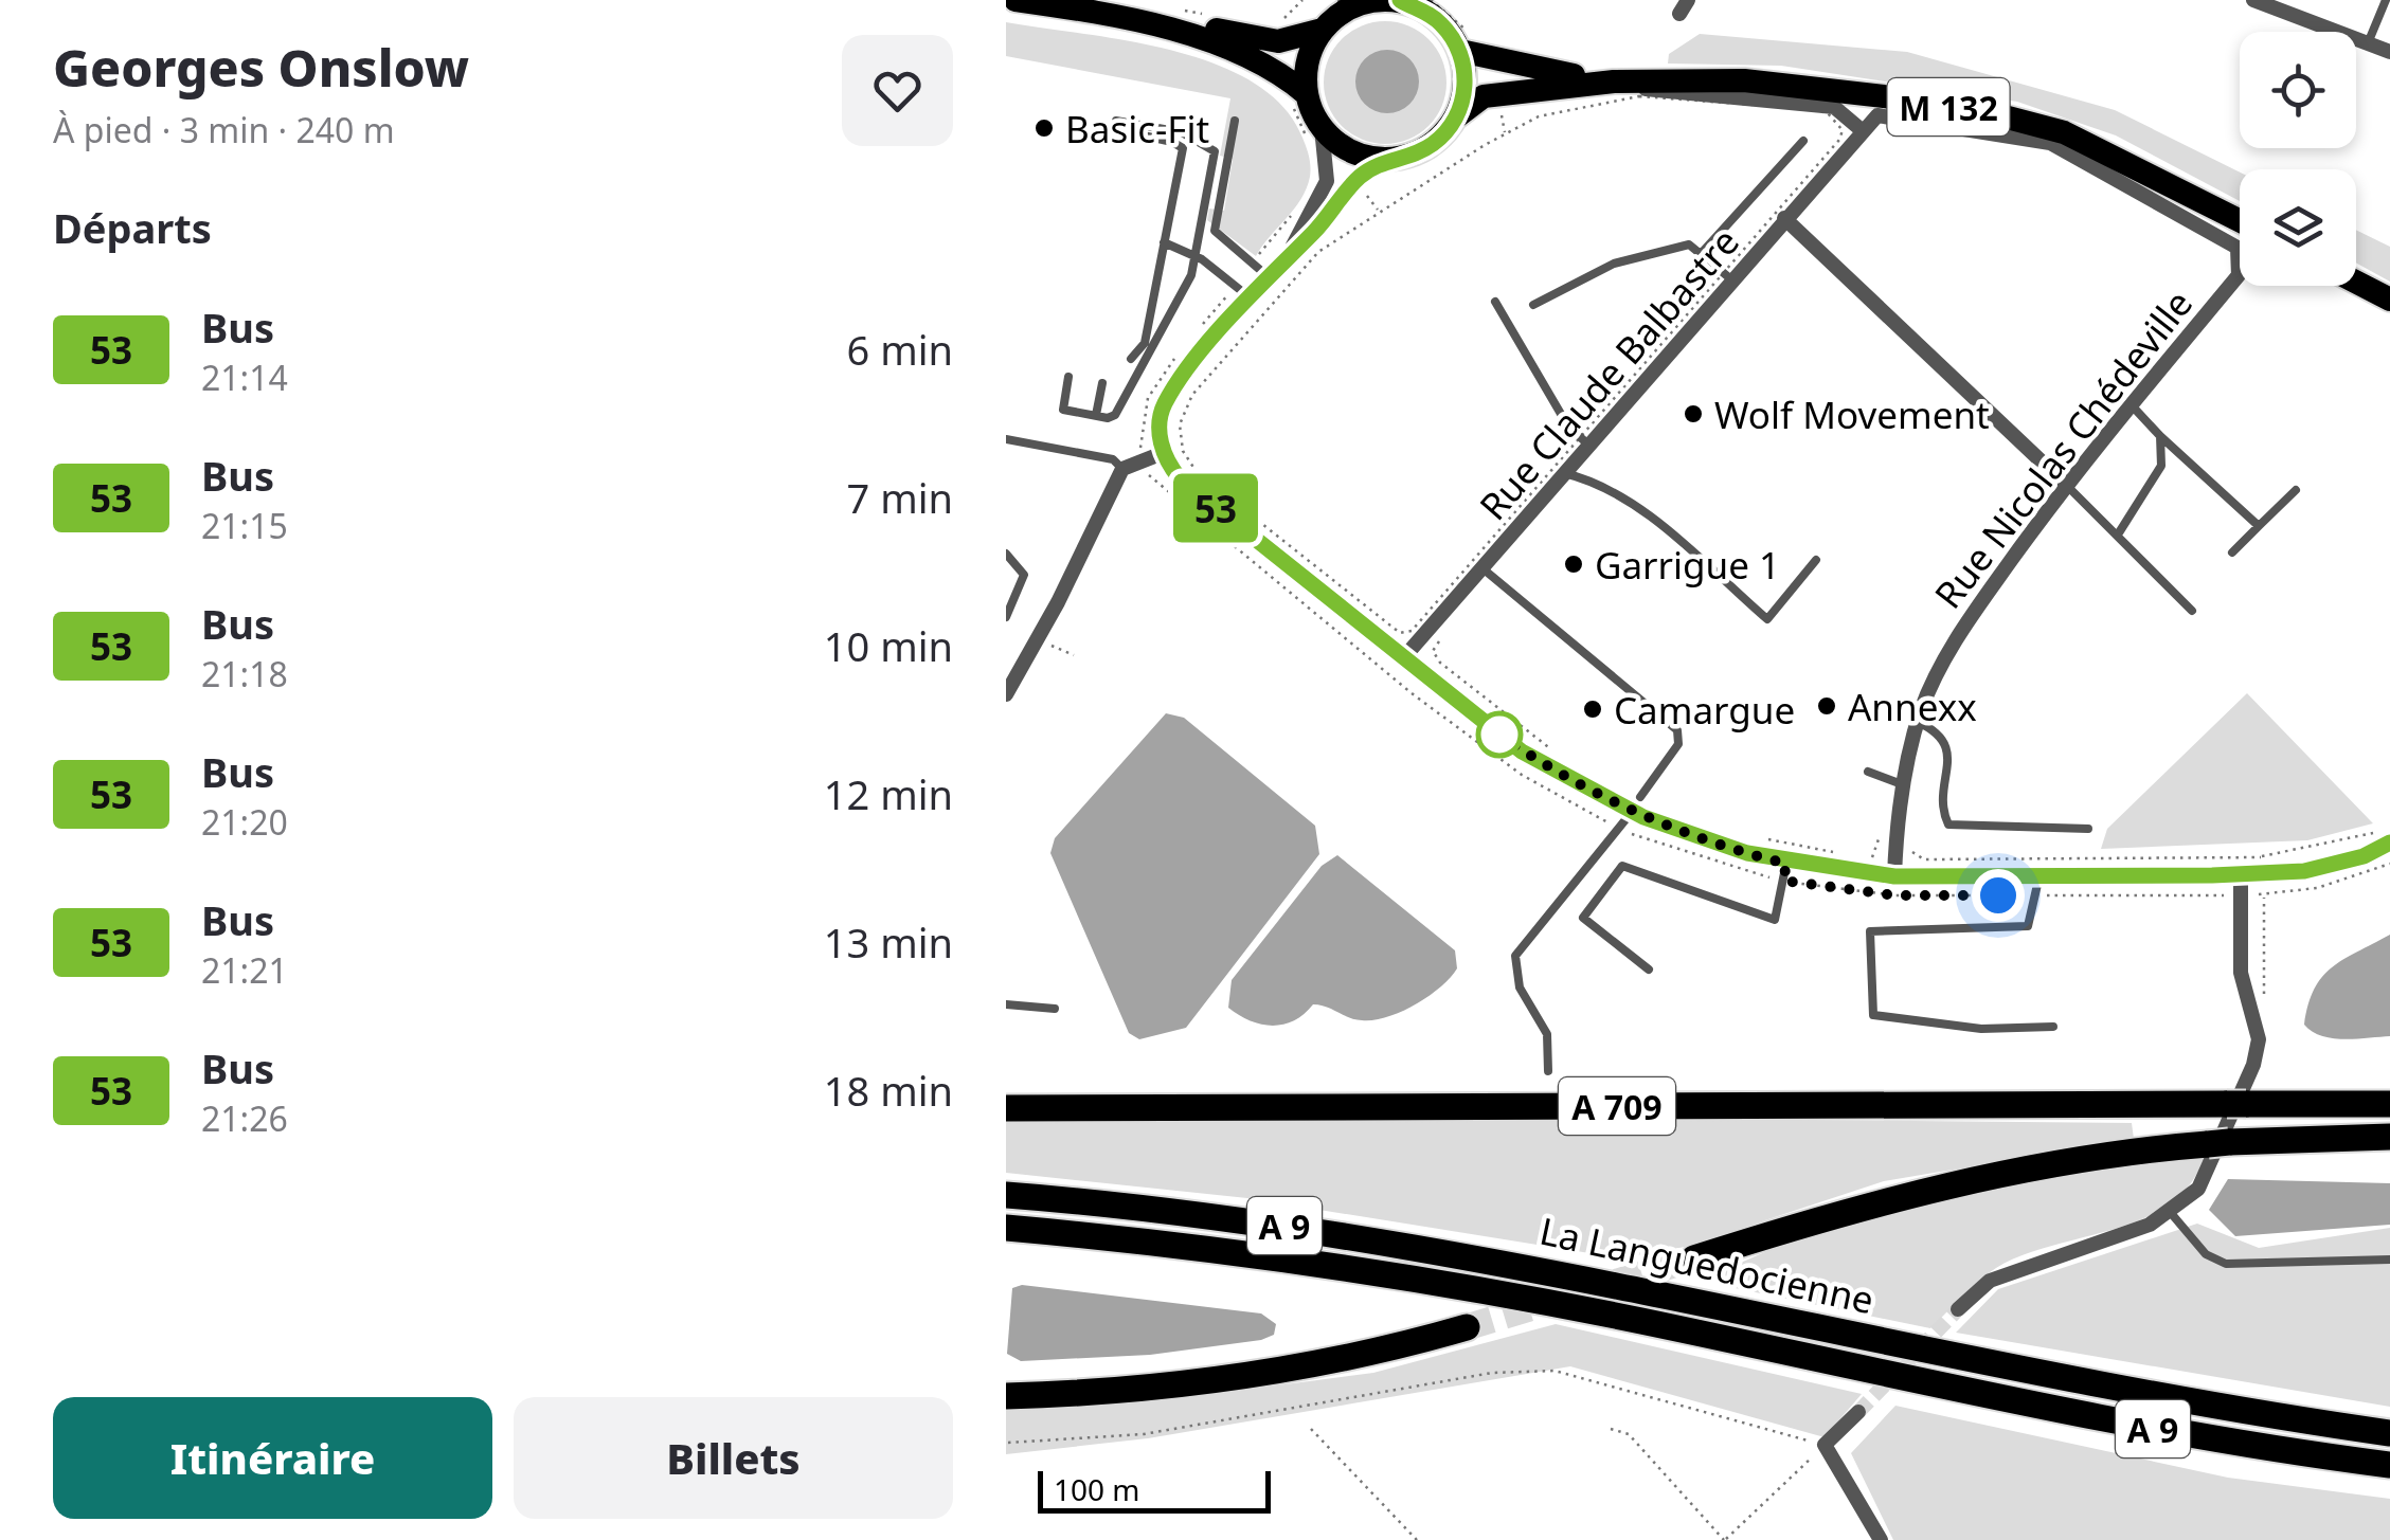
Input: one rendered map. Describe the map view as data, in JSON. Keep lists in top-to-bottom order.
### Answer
{
  "streets": {
    "highway": ["A 709", "A 9", "La Languedocienne"],
    "main road": ["M 132"],
    "street": ["Rue Claude Balbastre", "Rue Nicolas Chédeville"]
  },
  "crossings": [
    ["Rue Claude Balbastre", "Rue Nicolas Chédeville"]
  ],
  "places": [
    "Basic-Fit",
    "Wolf Movement",
    "Garrigue 1",
    "Annexx",
    "Camargue"
  ],
  "lines": ["bus line 53"],
  "scale_bar": "100 m",
  "page": {
    "heading": [
      ["Georges Onslow", "À pied · 3 min · 240 m"],
      "Départs"
    ],
    "on_map": "53",
    "list": [
      {
        "mark": "53",
        "name": "Bus",
        "note": "21:14",
        "value": "6 min"
      },
      {
        "mark": "53",
        "name": "Bus",
        "note": "21:15",
        "value": "7 min"
      },
      {
        "mark": "53",
        "name": "Bus",
        "note": "21:18",
        "value": "10 min"
      },
      {
        "mark": "53",
        "name": "Bus",
        "note": "21:20",
        "value": "12 min"
      },
      {
        "mark": "53",
        "name": "Bus",
        "note": "21:21",
        "value": "13 min"
      },
      {
        "mark": "53",
        "name": "Bus",
        "note": "21:26",
        "value": "18 min"
      }
    ],
    "buttons": ["Itinéraire", "Billets"],
    "scale": "100 m"
  }
}
